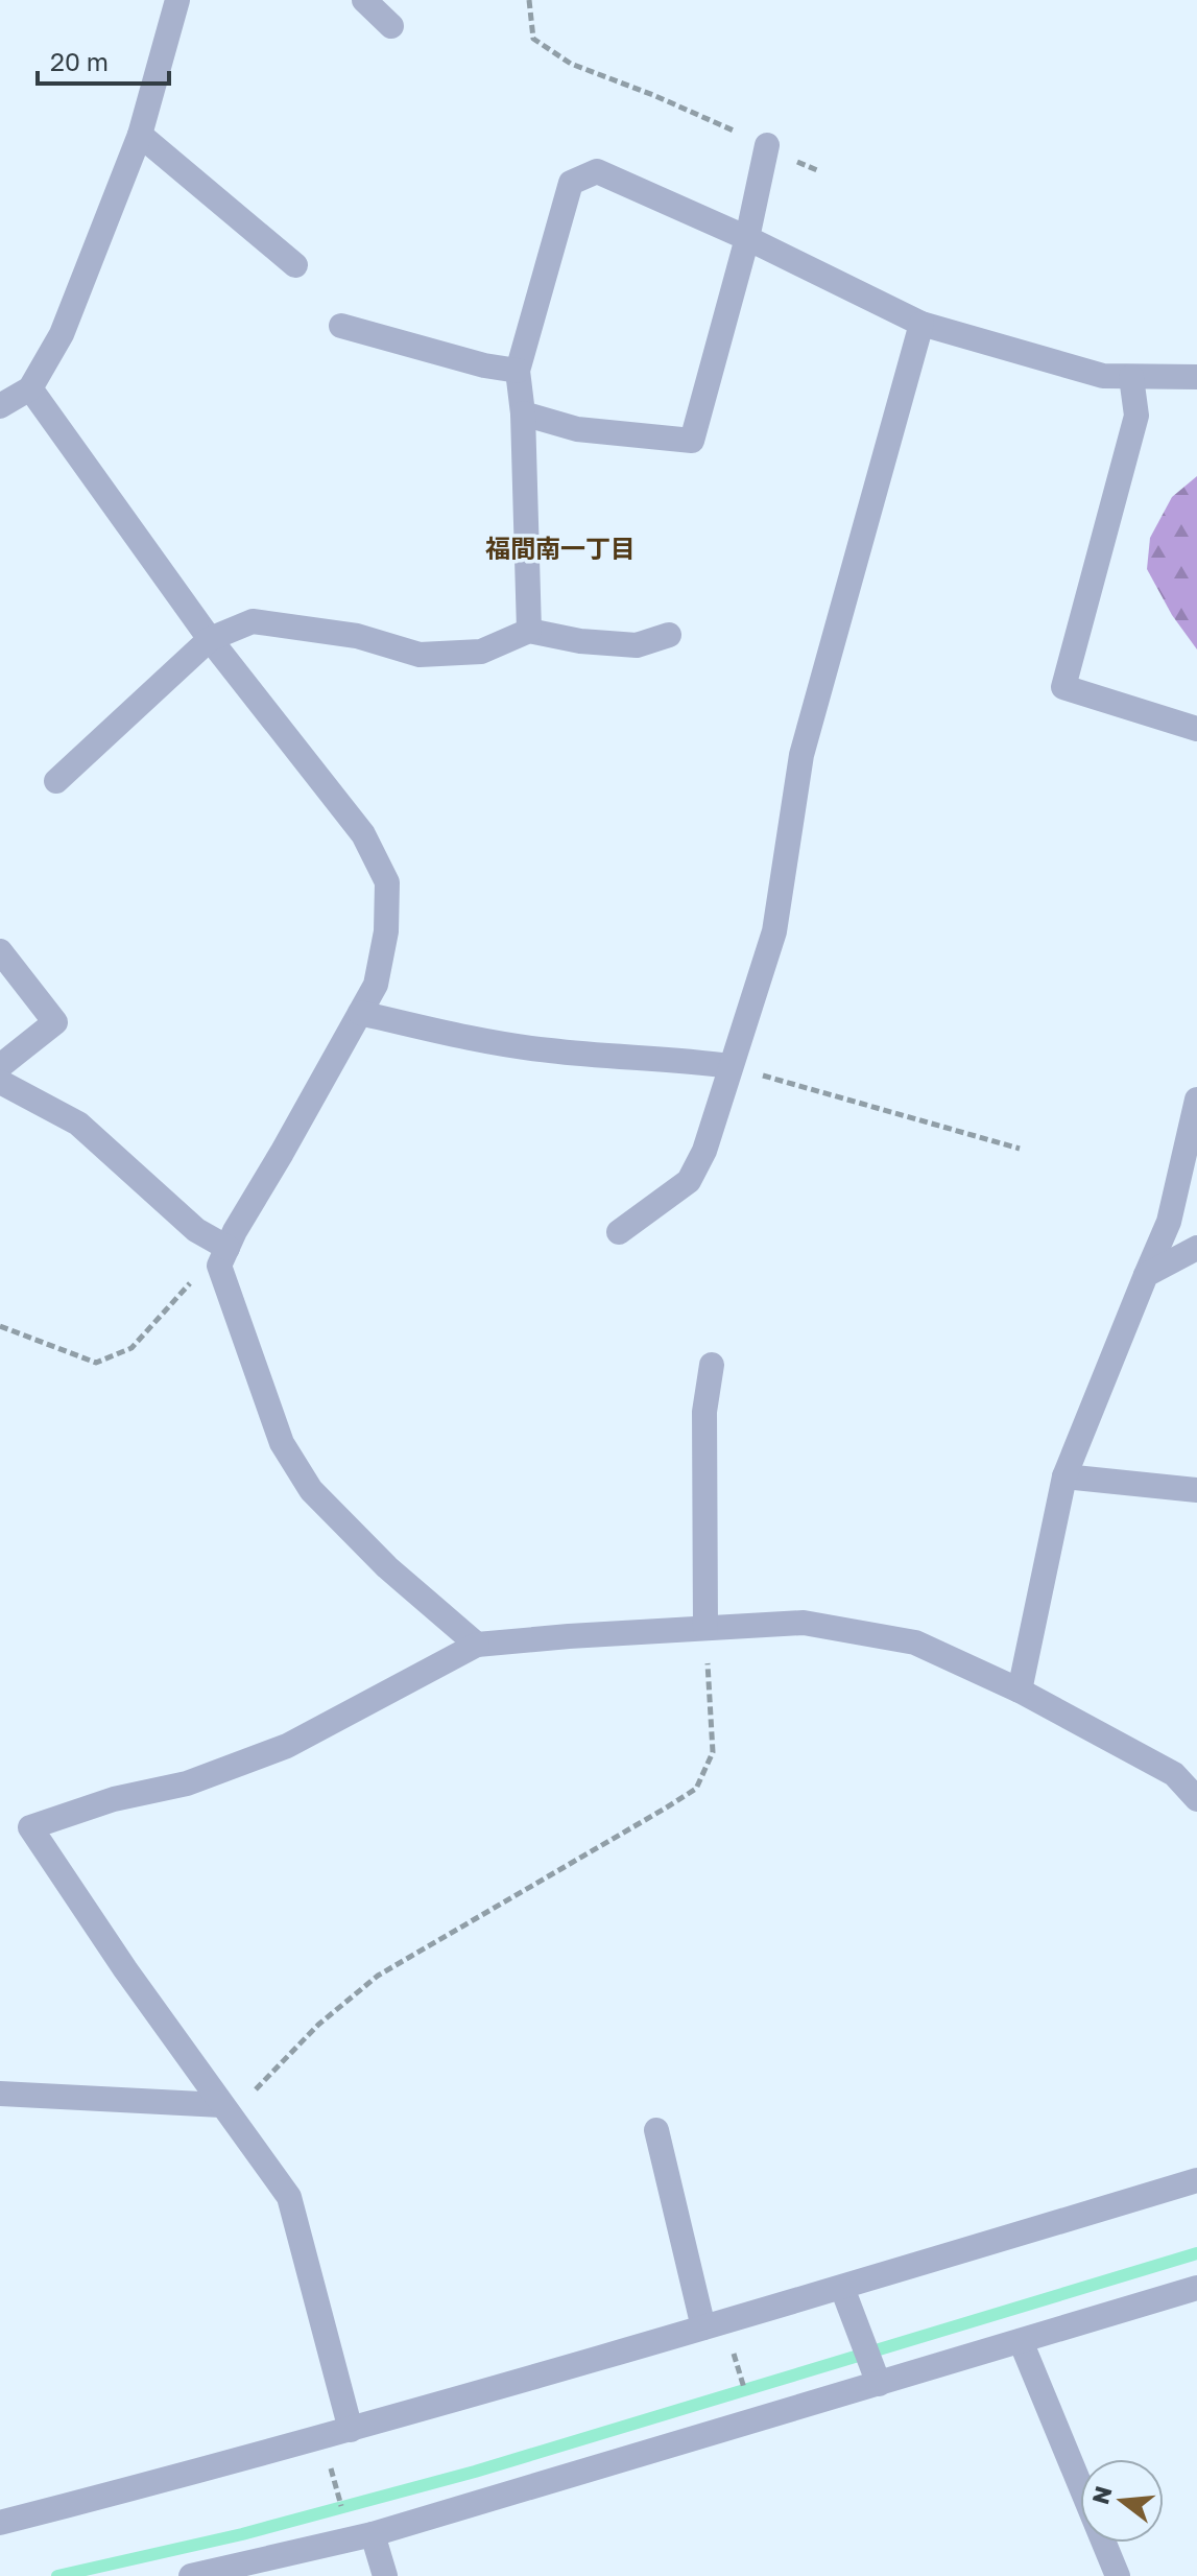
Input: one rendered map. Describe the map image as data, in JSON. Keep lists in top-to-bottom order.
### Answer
{
  "districts": ["福間南一丁目"],
  "scale_bar": "20 m",
  "north": "left"
}
